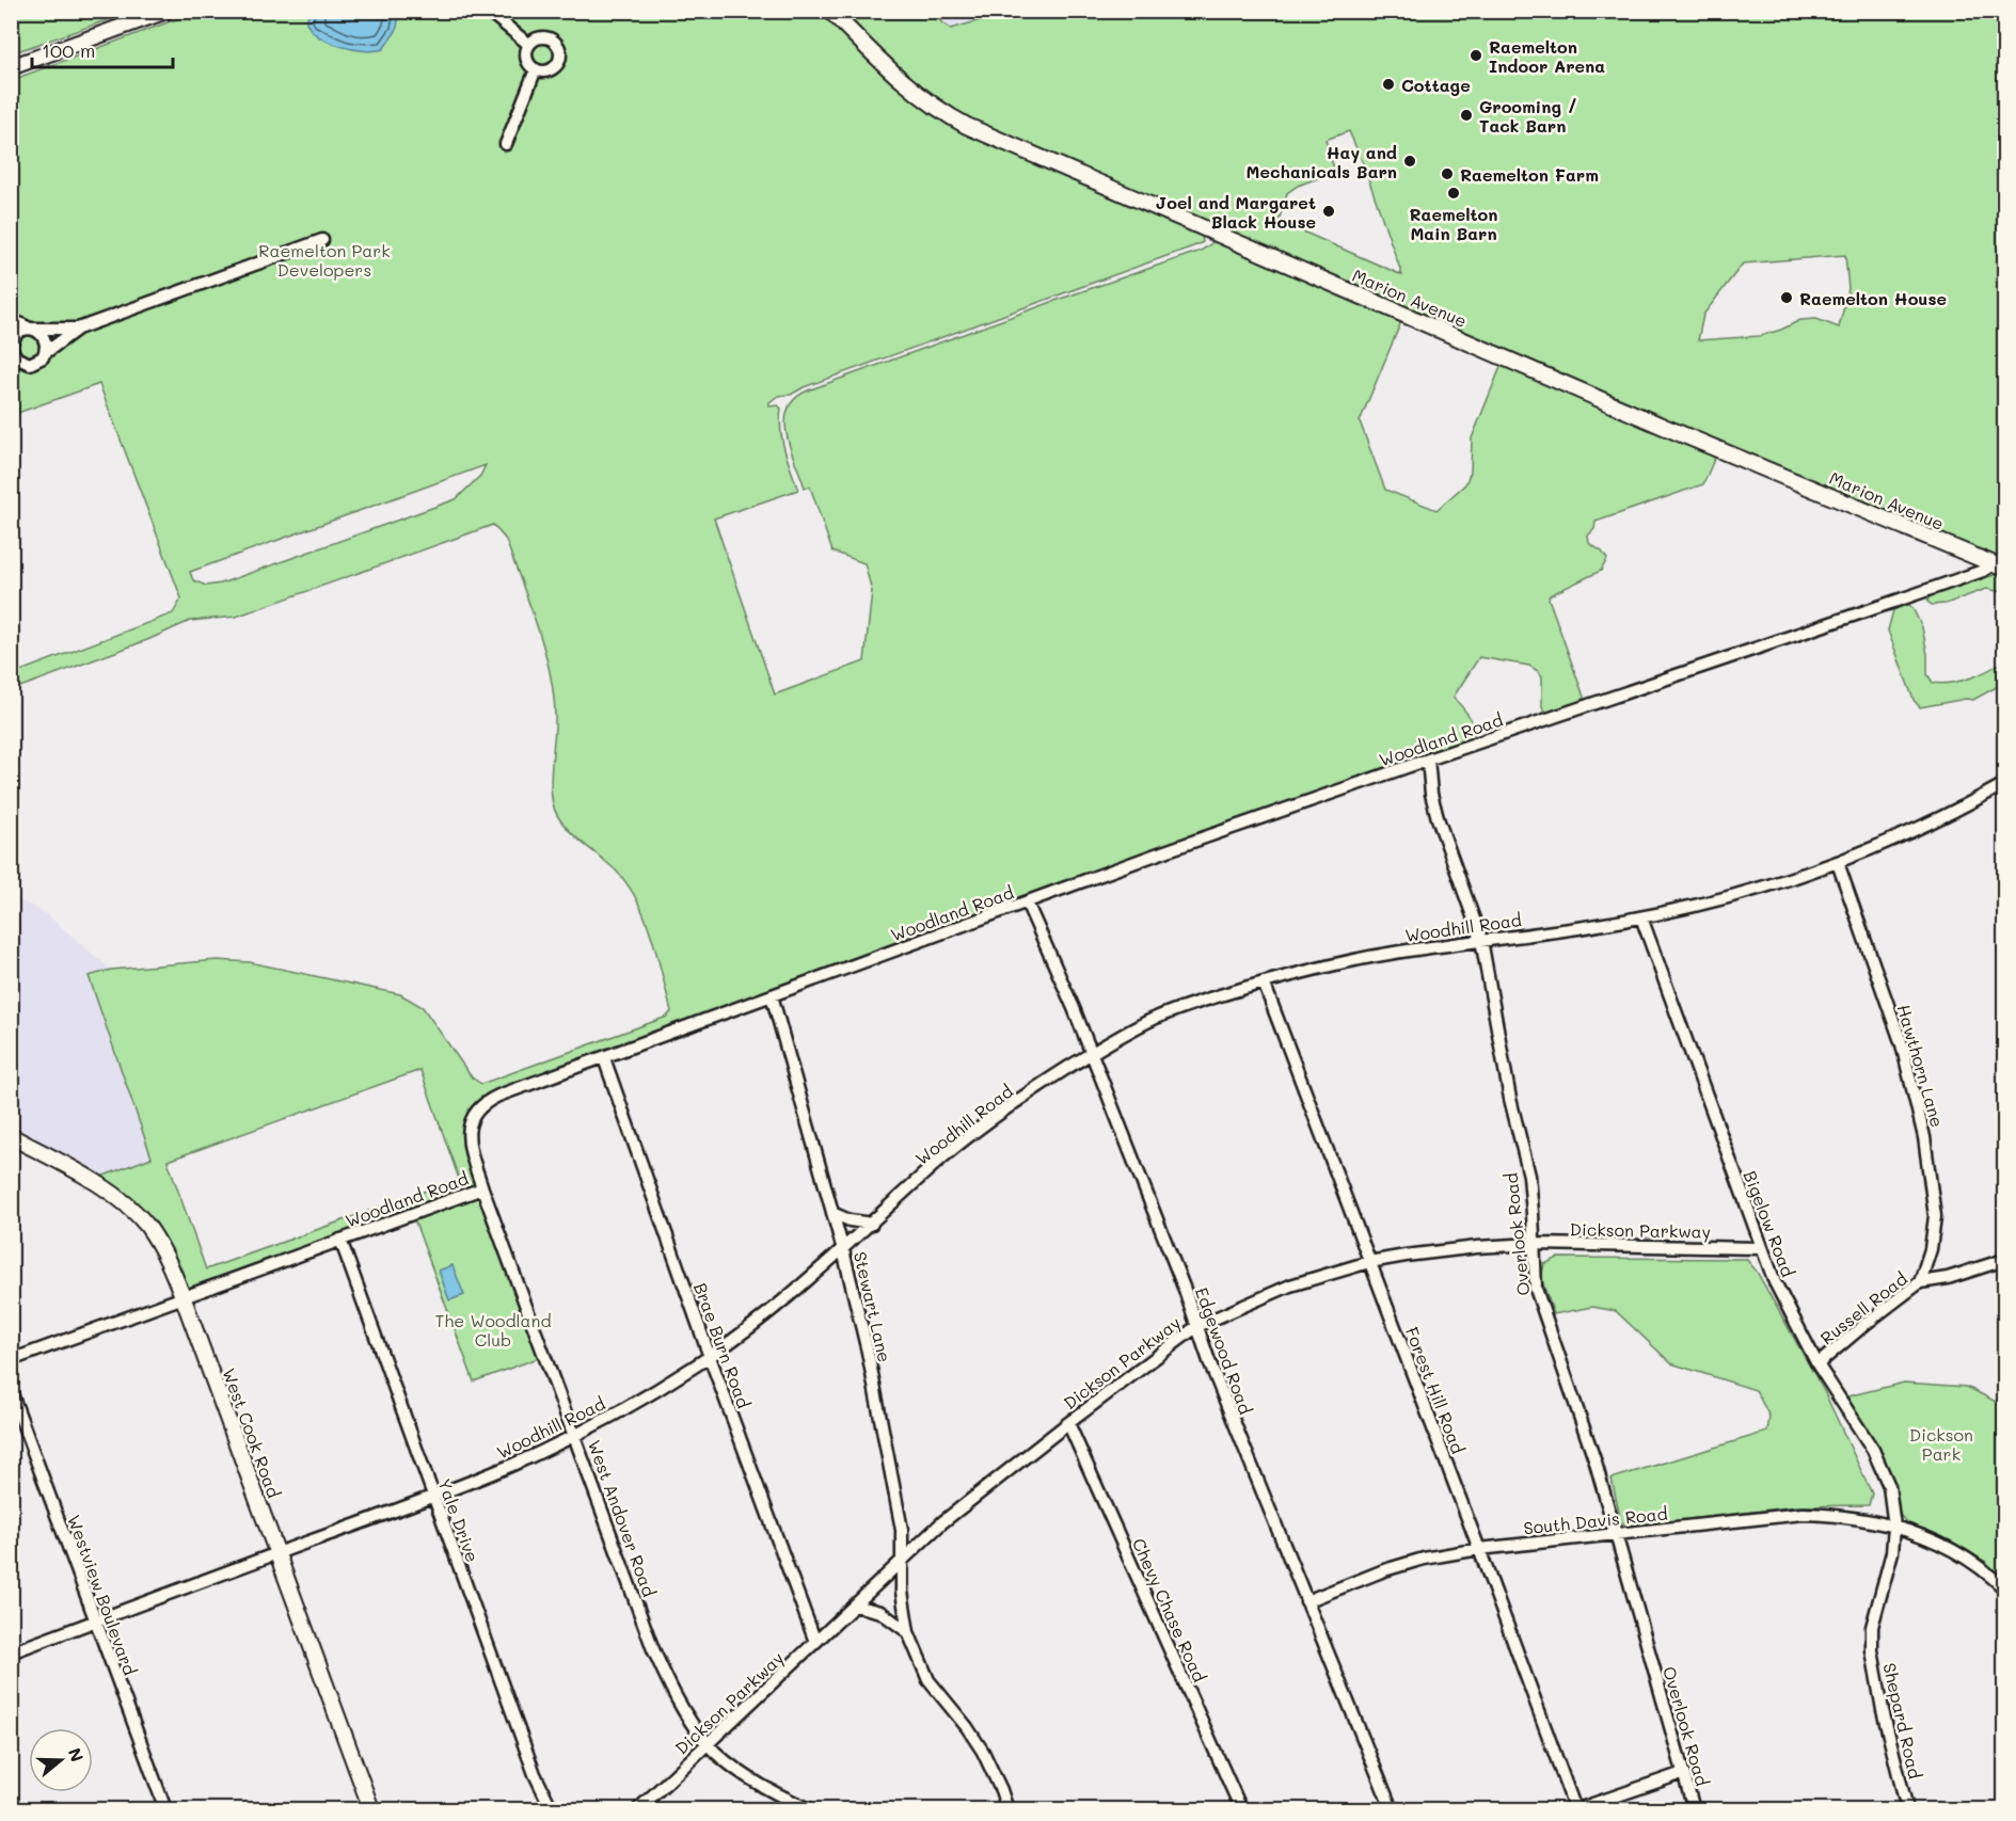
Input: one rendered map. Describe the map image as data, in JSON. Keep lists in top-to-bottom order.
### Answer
{
  "streets": {
    "street": [
      "Marion Avenue",
      "Woodland Road",
      "Woodhill Road",
      "Hawthorn Lane",
      "Bigelow Road",
      "Dickson Parkway",
      "Overlook Road",
      "Stewart Lane",
      "Russell Road",
      "Brae Burn Road",
      "Edgewood Road",
      "Forest Hill Road",
      "West Cook Road",
      "West Andover Road",
      "Yale Drive",
      "South Davis Road",
      "Westview Boulevard",
      "Chevy Chase Road",
      "Shepard Road"
    ]
  },
  "crossings": [
    ["Marion Avenue", "Woodland Road"],
    ["Woodland Road", "Overlook Road"],
    ["Woodland Road", "Stewart Lane"],
    ["Woodland Road", "Brae Burn Road"],
    ["Woodland Road", "Edgewood Road"],
    ["Woodland Road", "West Cook Road"],
    ["Woodland Road", "West Andover Road"],
    ["Woodland Road", "Yale Drive"],
    ["Woodhill Road", "Hawthorn Lane"],
    ["Woodhill Road", "Bigelow Road"],
    ["Woodhill Road", "Overlook Road"],
    ["Woodhill Road", "Stewart Lane"],
    ["Woodhill Road", "Brae Burn Road"],
    ["Woodhill Road", "Edgewood Road"],
    ["Woodhill Road", "Forest Hill Road"],
    ["Woodhill Road", "West Cook Road"],
    ["Woodhill Road", "West Andover Road"],
    ["Woodhill Road", "Yale Drive"],
    ["Woodhill Road", "Westview Boulevard"],
    ["Hawthorn Lane", "Russell Road"],
    ["Bigelow Road", "Dickson Parkway"],
    ["Bigelow Road", "Russell Road"],
    ["Bigelow Road", "South Davis Road"],
    ["Bigelow Road", "Shepard Road"],
    ["Dickson Parkway", "Overlook Road"],
    ["Dickson Parkway", "Stewart Lane"],
    ["Dickson Parkway", "Brae Burn Road"],
    ["Dickson Parkway", "Edgewood Road"],
    ["Dickson Parkway", "Forest Hill Road"],
    ["Dickson Parkway", "West Andover Road"],
    ["Dickson Parkway", "Chevy Chase Road"],
    ["Overlook Road", "South Davis Road"],
    ["Edgewood Road", "South Davis Road"],
    ["Forest Hill Road", "South Davis Road"],
    ["South Davis Road", "Shepard Road"]
  ],
  "parks": ["Raemelton Park Developers", "The Woodland Club", "Dickson Park"],
  "places": [
    "Raemelton Indoor Arena",
    "Cottage",
    "Grooming / Tack Barn",
    "Hay and Mechanicals Barn",
    "Raemelton Farm",
    "Raemelton Main Barn",
    "Joel and Margaret Black House",
    "Raemelton House"
  ],
  "scale_bar": "100 m",
  "north": "right"
}
